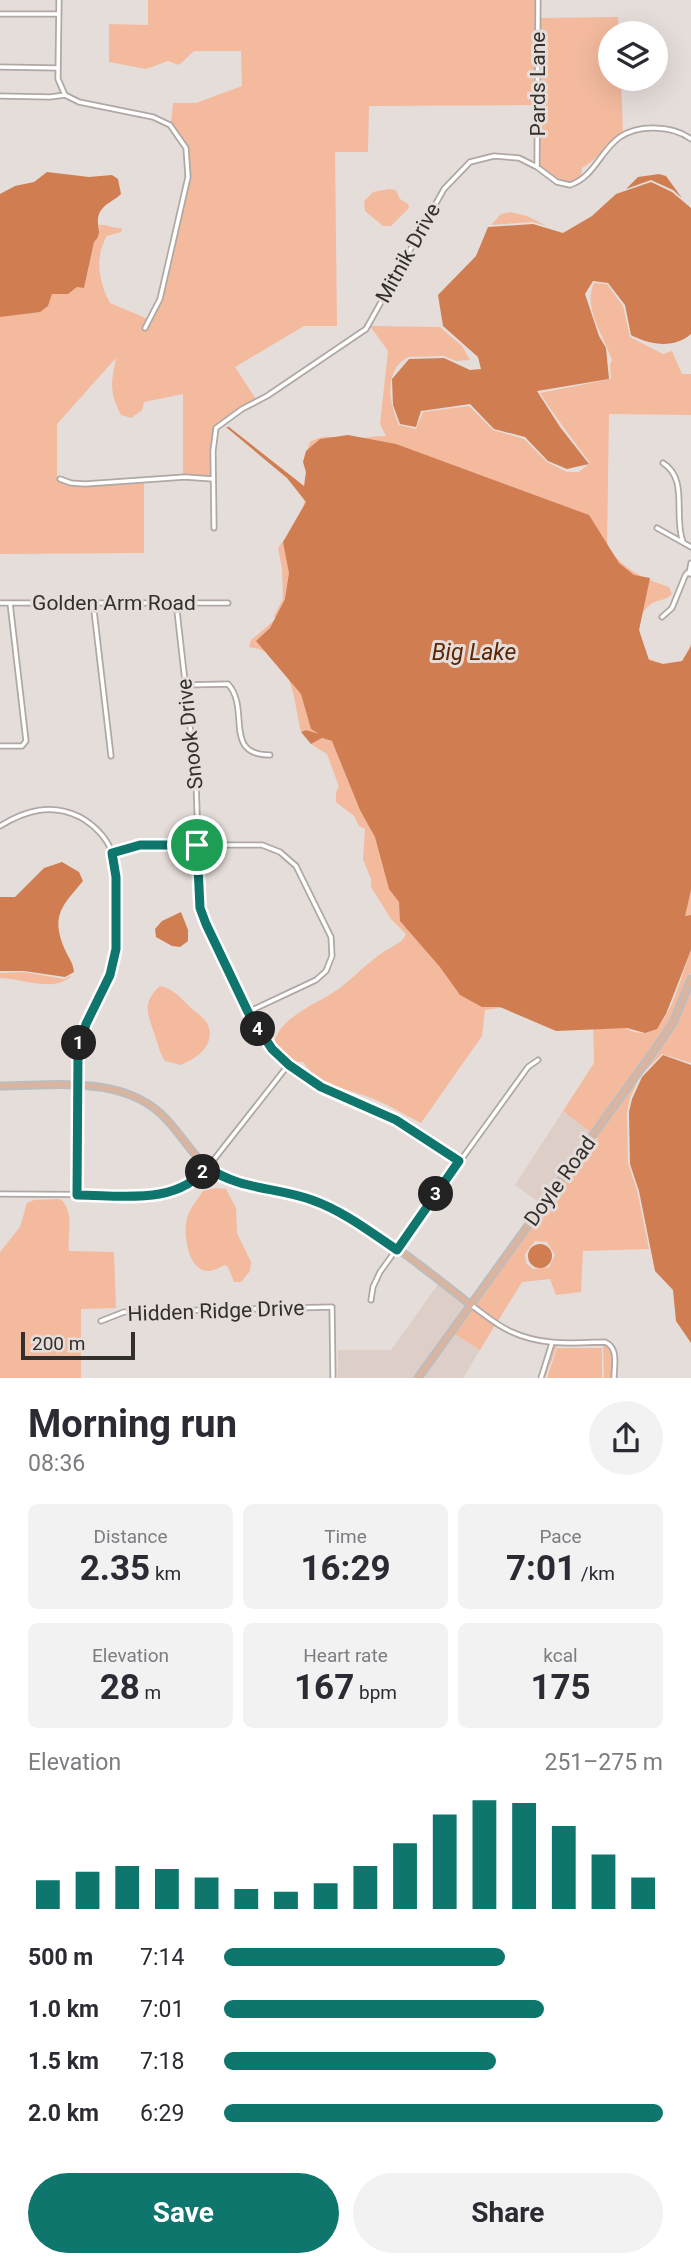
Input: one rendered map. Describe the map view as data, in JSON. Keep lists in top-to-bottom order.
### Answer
{
  "streets": {
    "main road": ["Doyle Road"],
    "street": [
      "Pards Lane",
      "Mitnik Drive",
      "Golden Arm Road",
      "Snook Drive",
      "Hidden Ridge Drive"
    ]
  },
  "crossings": [
    ["Pards Lane", "Mitnik Drive"],
    ["Golden Arm Road", "Snook Drive"]
  ],
  "water": ["Big Lake"],
  "scale_bar": "200 m",
  "page": {
    "pins": [
      "4",
      "1",
      "2",
      "3"
    ],
    "scale": "200 m",
    "heading": ["Morning run", "08:36"],
    "stats": [
      ["Distance", "2.35 km"],
      ["Time", "16:29"],
      ["Pace", "7:01 /km"],
      ["Elevation", "28 m"],
      ["Heart rate", "167 bpm"],
      ["kcal", "175"]
    ],
    "chart": ["Elevation", "251–275 m"],
    "list": [
      {
        "name": "500 m",
        "note": "7:14"
      },
      {
        "name": "1.0 km",
        "note": "7:01"
      },
      {
        "name": "1.5 km",
        "note": "7:18"
      },
      {
        "name": "2.0 km",
        "note": "6:29"
      }
    ],
    "buttons": ["Save", "Share"]
  }
}
